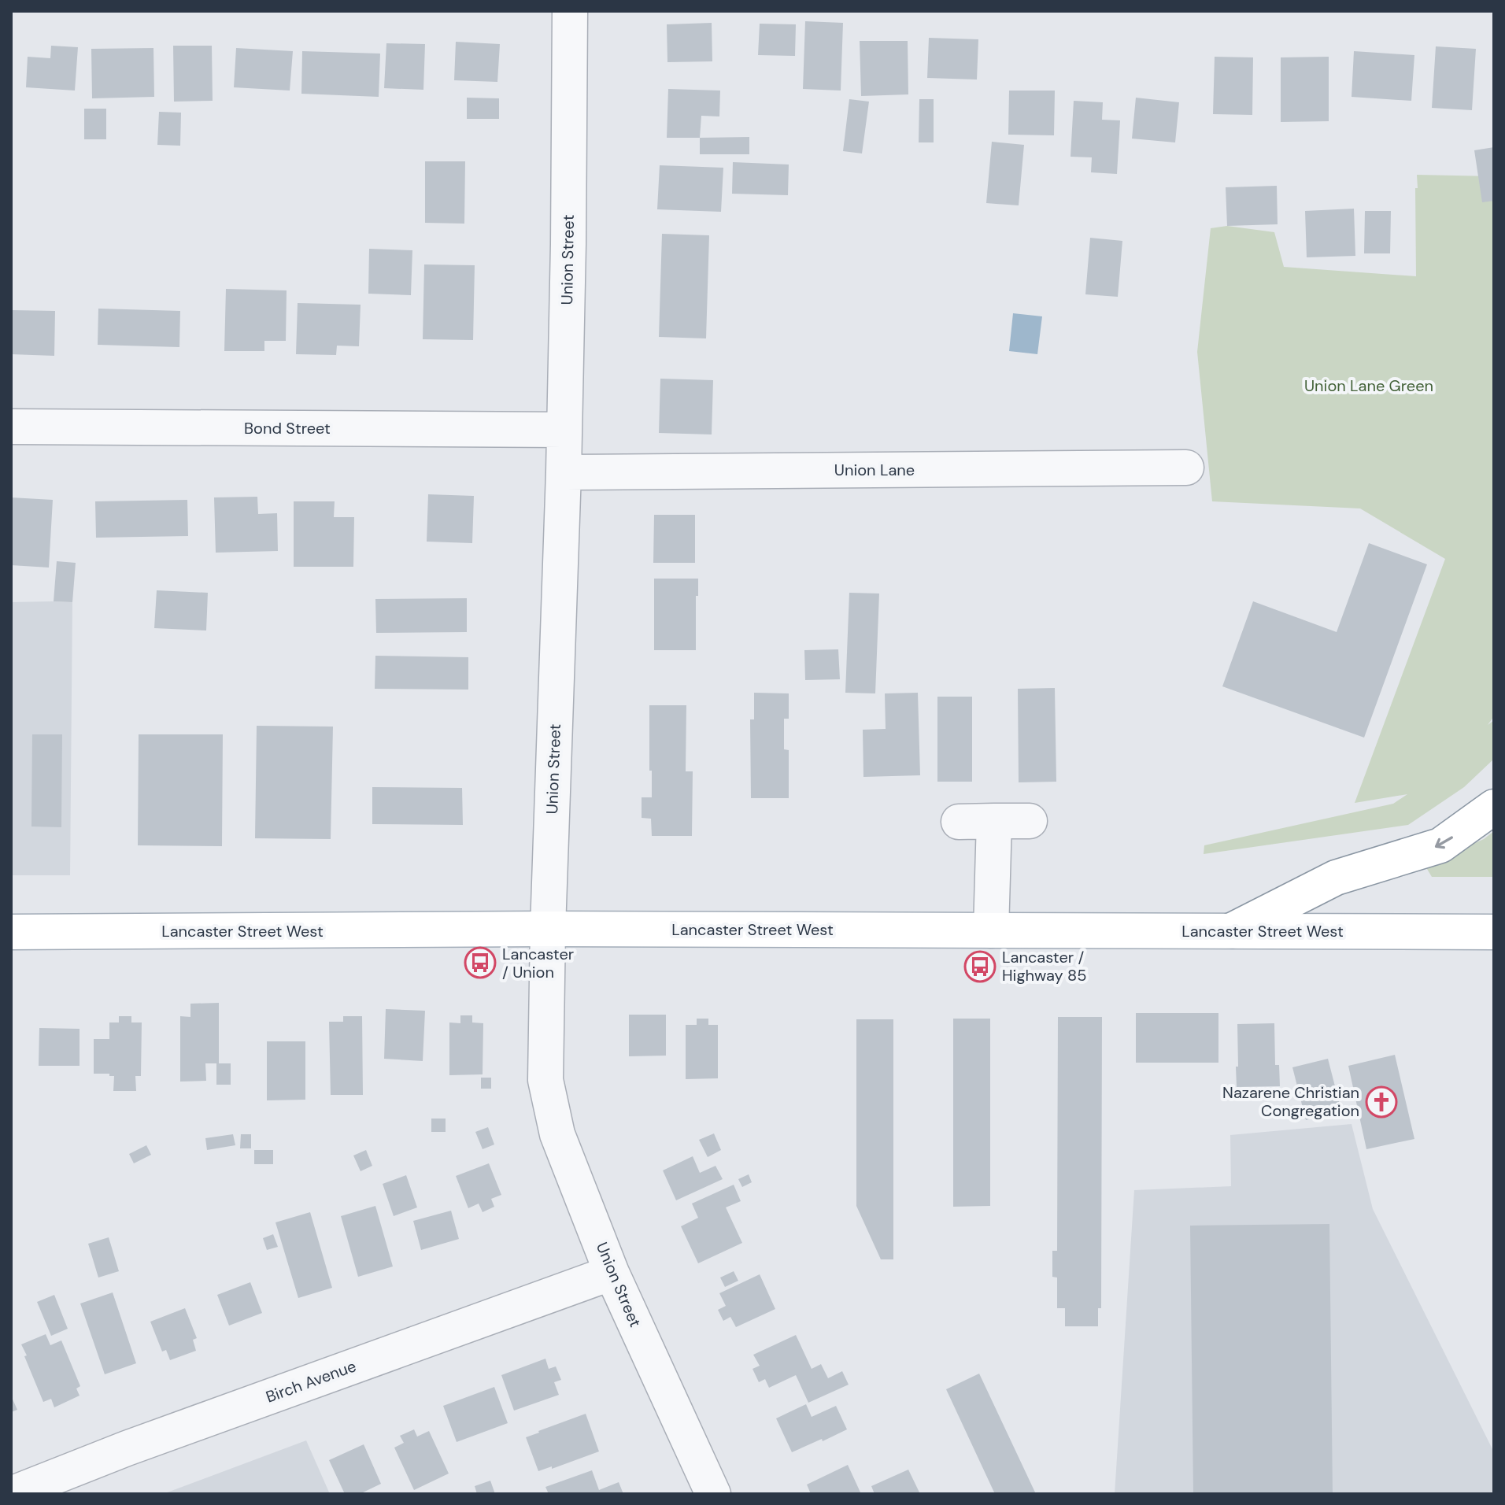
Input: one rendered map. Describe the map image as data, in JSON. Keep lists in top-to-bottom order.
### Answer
{
  "streets": {
    "main road": ["Lancaster Street West"],
    "street": [
      "Union Street",
      "Bond Street",
      "Union Lane",
      "Birch Avenue"
    ]
  },
  "crossings": [
    ["Union Street", "Bond Street"],
    ["Union Street", "Union Lane"],
    ["Union Street", "Lancaster Street West"],
    ["Union Street", "Birch Avenue"]
  ],
  "parks": ["Union Lane Green"],
  "places": {
    "bus stop": ["Lancaster / Union", "Lancaster / Highway 85"],
    "church": ["Nazarene Christian Congregation"]
  }
}
